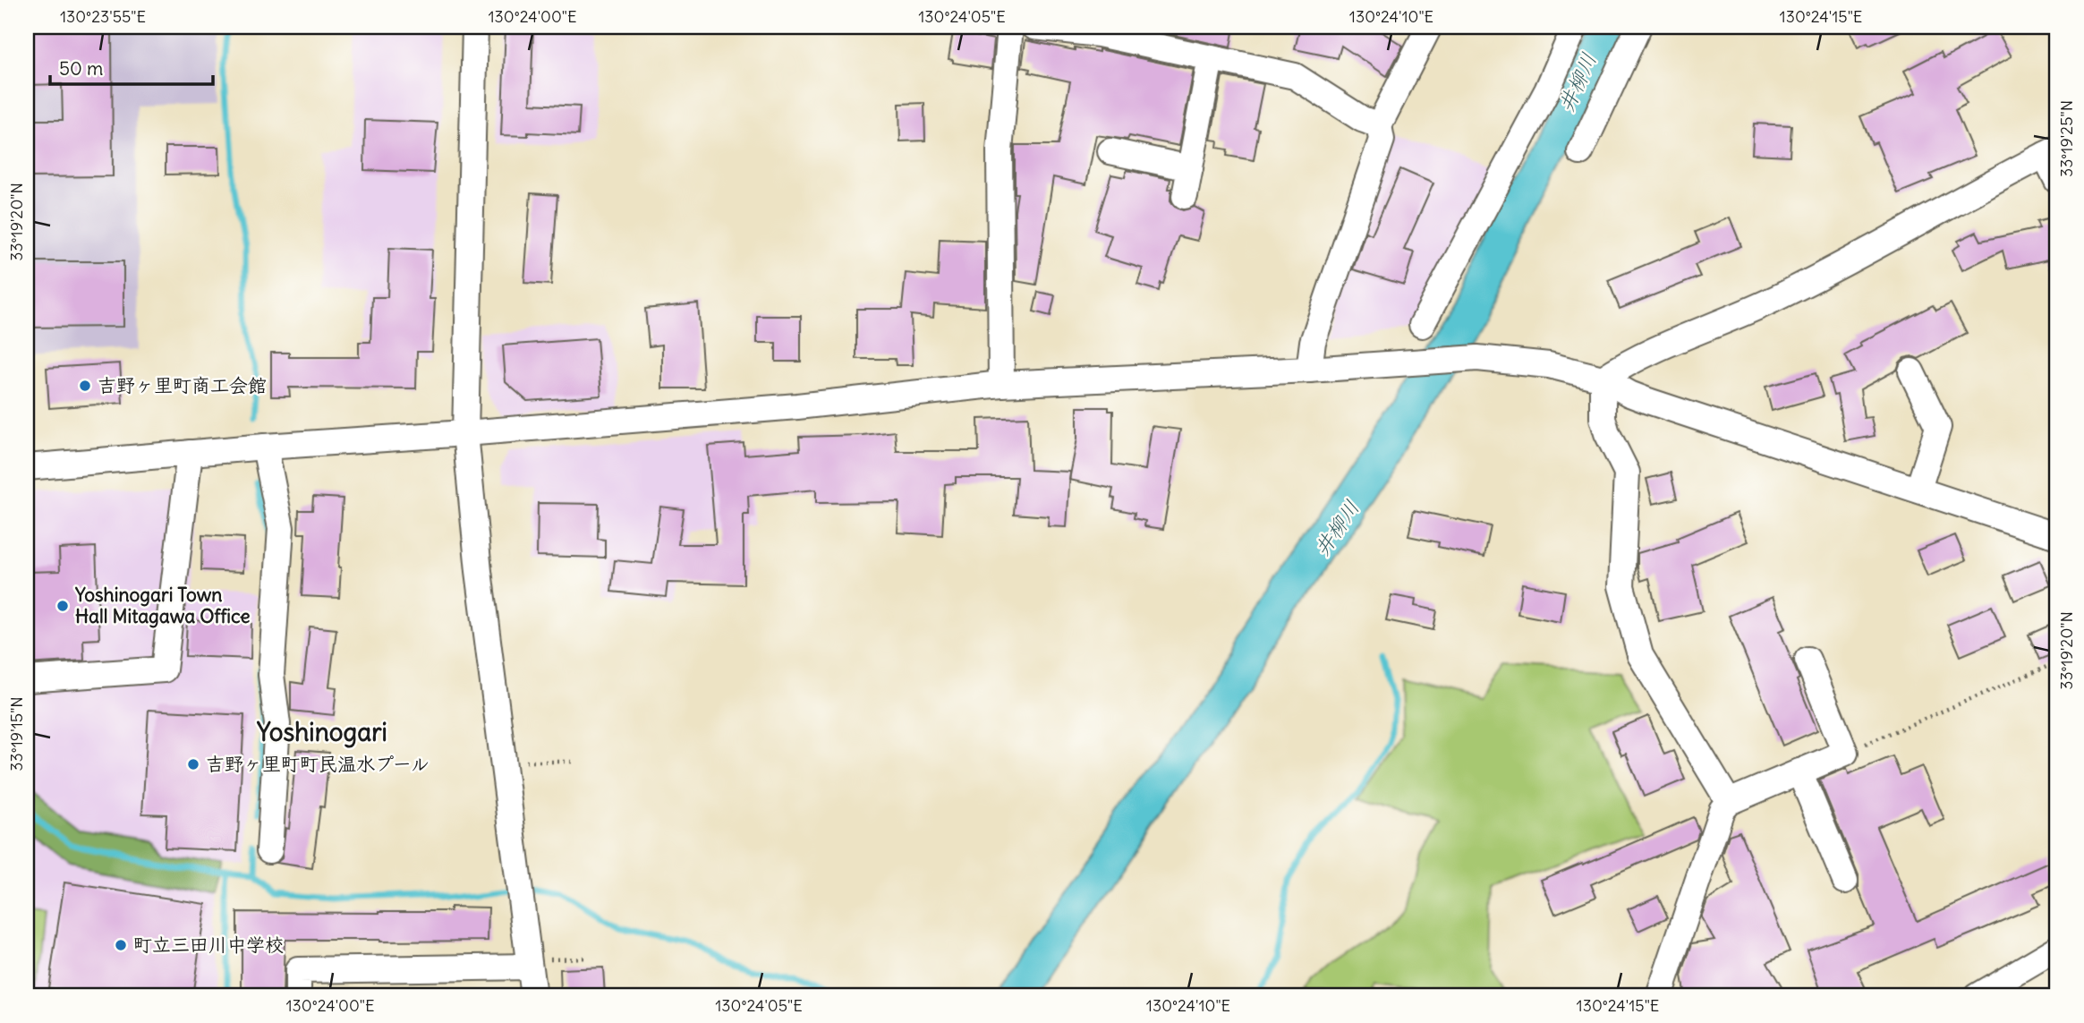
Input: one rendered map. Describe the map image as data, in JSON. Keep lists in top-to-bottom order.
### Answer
{
  "districts": ["Yoshinogari"],
  "water": ["井柳川"],
  "places": [
    "吉野ヶ里町商工会館",
    "Yoshinogari Town Hall Mitagawa Office",
    "吉野ヶ里町町民温水プール",
    "町立三田川中学校"
  ],
  "scale_bar": "50 m",
  "coordinates": [
    "130°23'55\"E",
    "130°24'00\"E",
    "130°24'05\"E",
    "130°24'10\"E",
    "130°24'15\"E",
    "33°19'25\"N",
    "33°19'20\"N",
    "33°19'15\"N"
  ]
}
